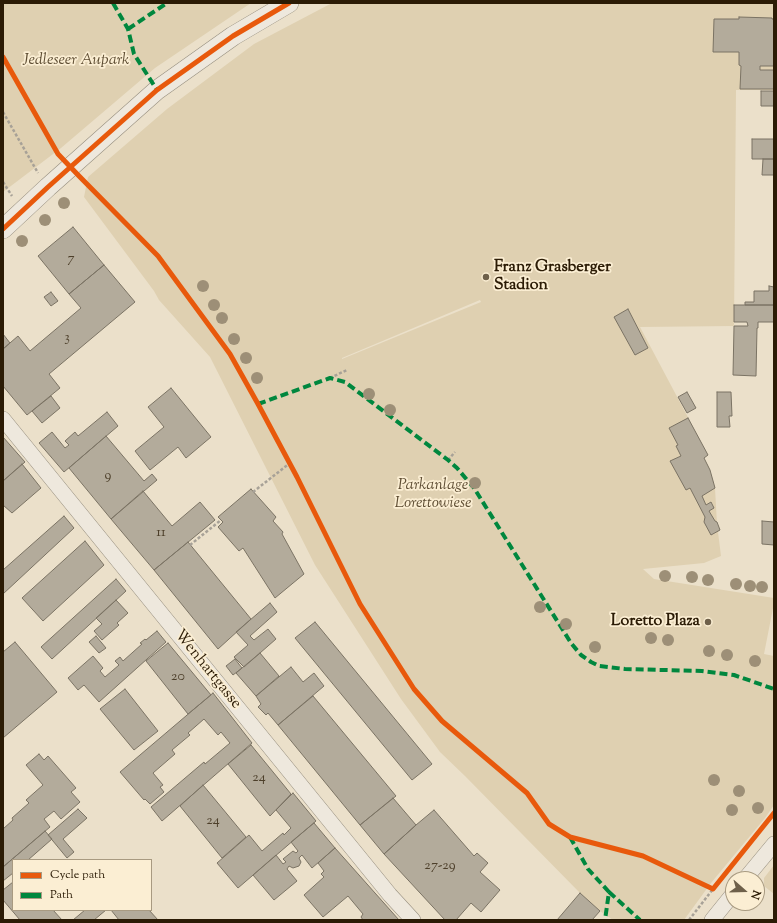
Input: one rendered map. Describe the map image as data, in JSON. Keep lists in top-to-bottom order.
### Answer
{
  "streets": {
    "street": ["Wenhartgasse"]
  },
  "parks": ["Jedleseer Aupark", "Parkanlage Lorettowiese"],
  "places": ["Franz Grasberger Stadion", "Loretto Plaza"],
  "house_numbers": [
    "7",
    "3",
    "9",
    "11",
    "20",
    "24",
    "24",
    "27-29"
  ],
  "legend": ["Cycle path", "Path"],
  "north": "right"
}
